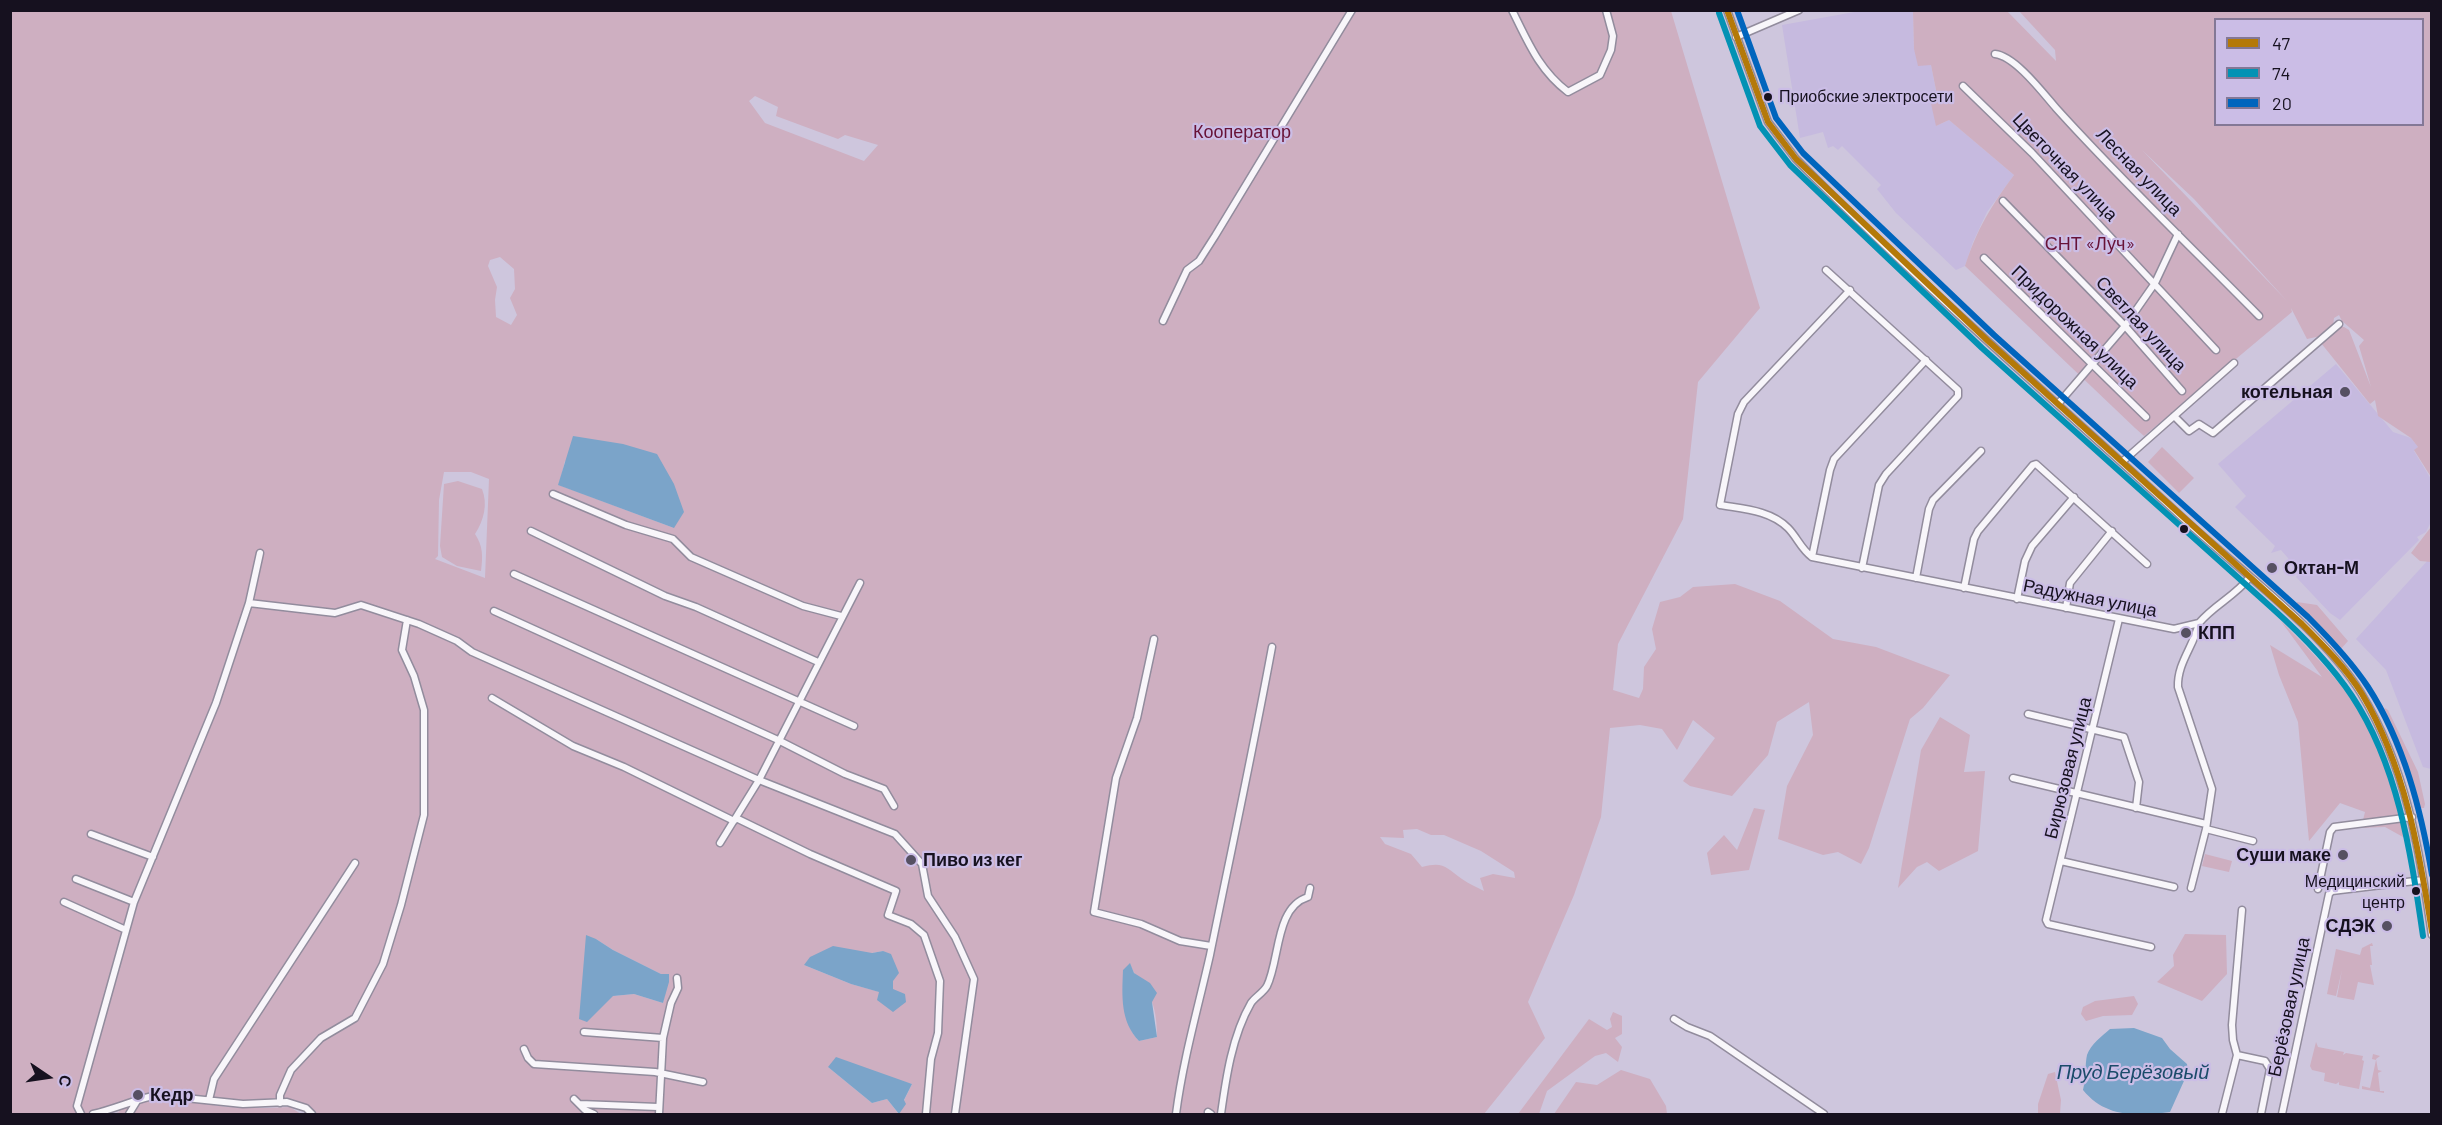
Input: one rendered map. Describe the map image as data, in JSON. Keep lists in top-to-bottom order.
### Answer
{
  "streets": {
    "street": [
      "Цветочная улица",
      "Лесная улица",
      "Светлая улица",
      "Придорожная улица",
      "Радужная улица",
      "Бирюзовая улица",
      "Берёзовая улица"
    ]
  },
  "crossings": [
    ["Радужная улица", "Бирюзовая улица"]
  ],
  "water": ["Пруд Берёзовый"],
  "parks": ["Кооператор", "СНТ «Луч»"],
  "places": [
    "Приобские электросети",
    "котельная",
    "Октан-М",
    "КПП",
    "Суши маке",
    "Пиво из кег",
    "Медицинский центр",
    "СДЭК",
    "Кедр"
  ],
  "lines": ["transit line 47", "transit line 20", "transit line 74"],
  "legend": ["47", "74", "20"],
  "north": "right"
}
